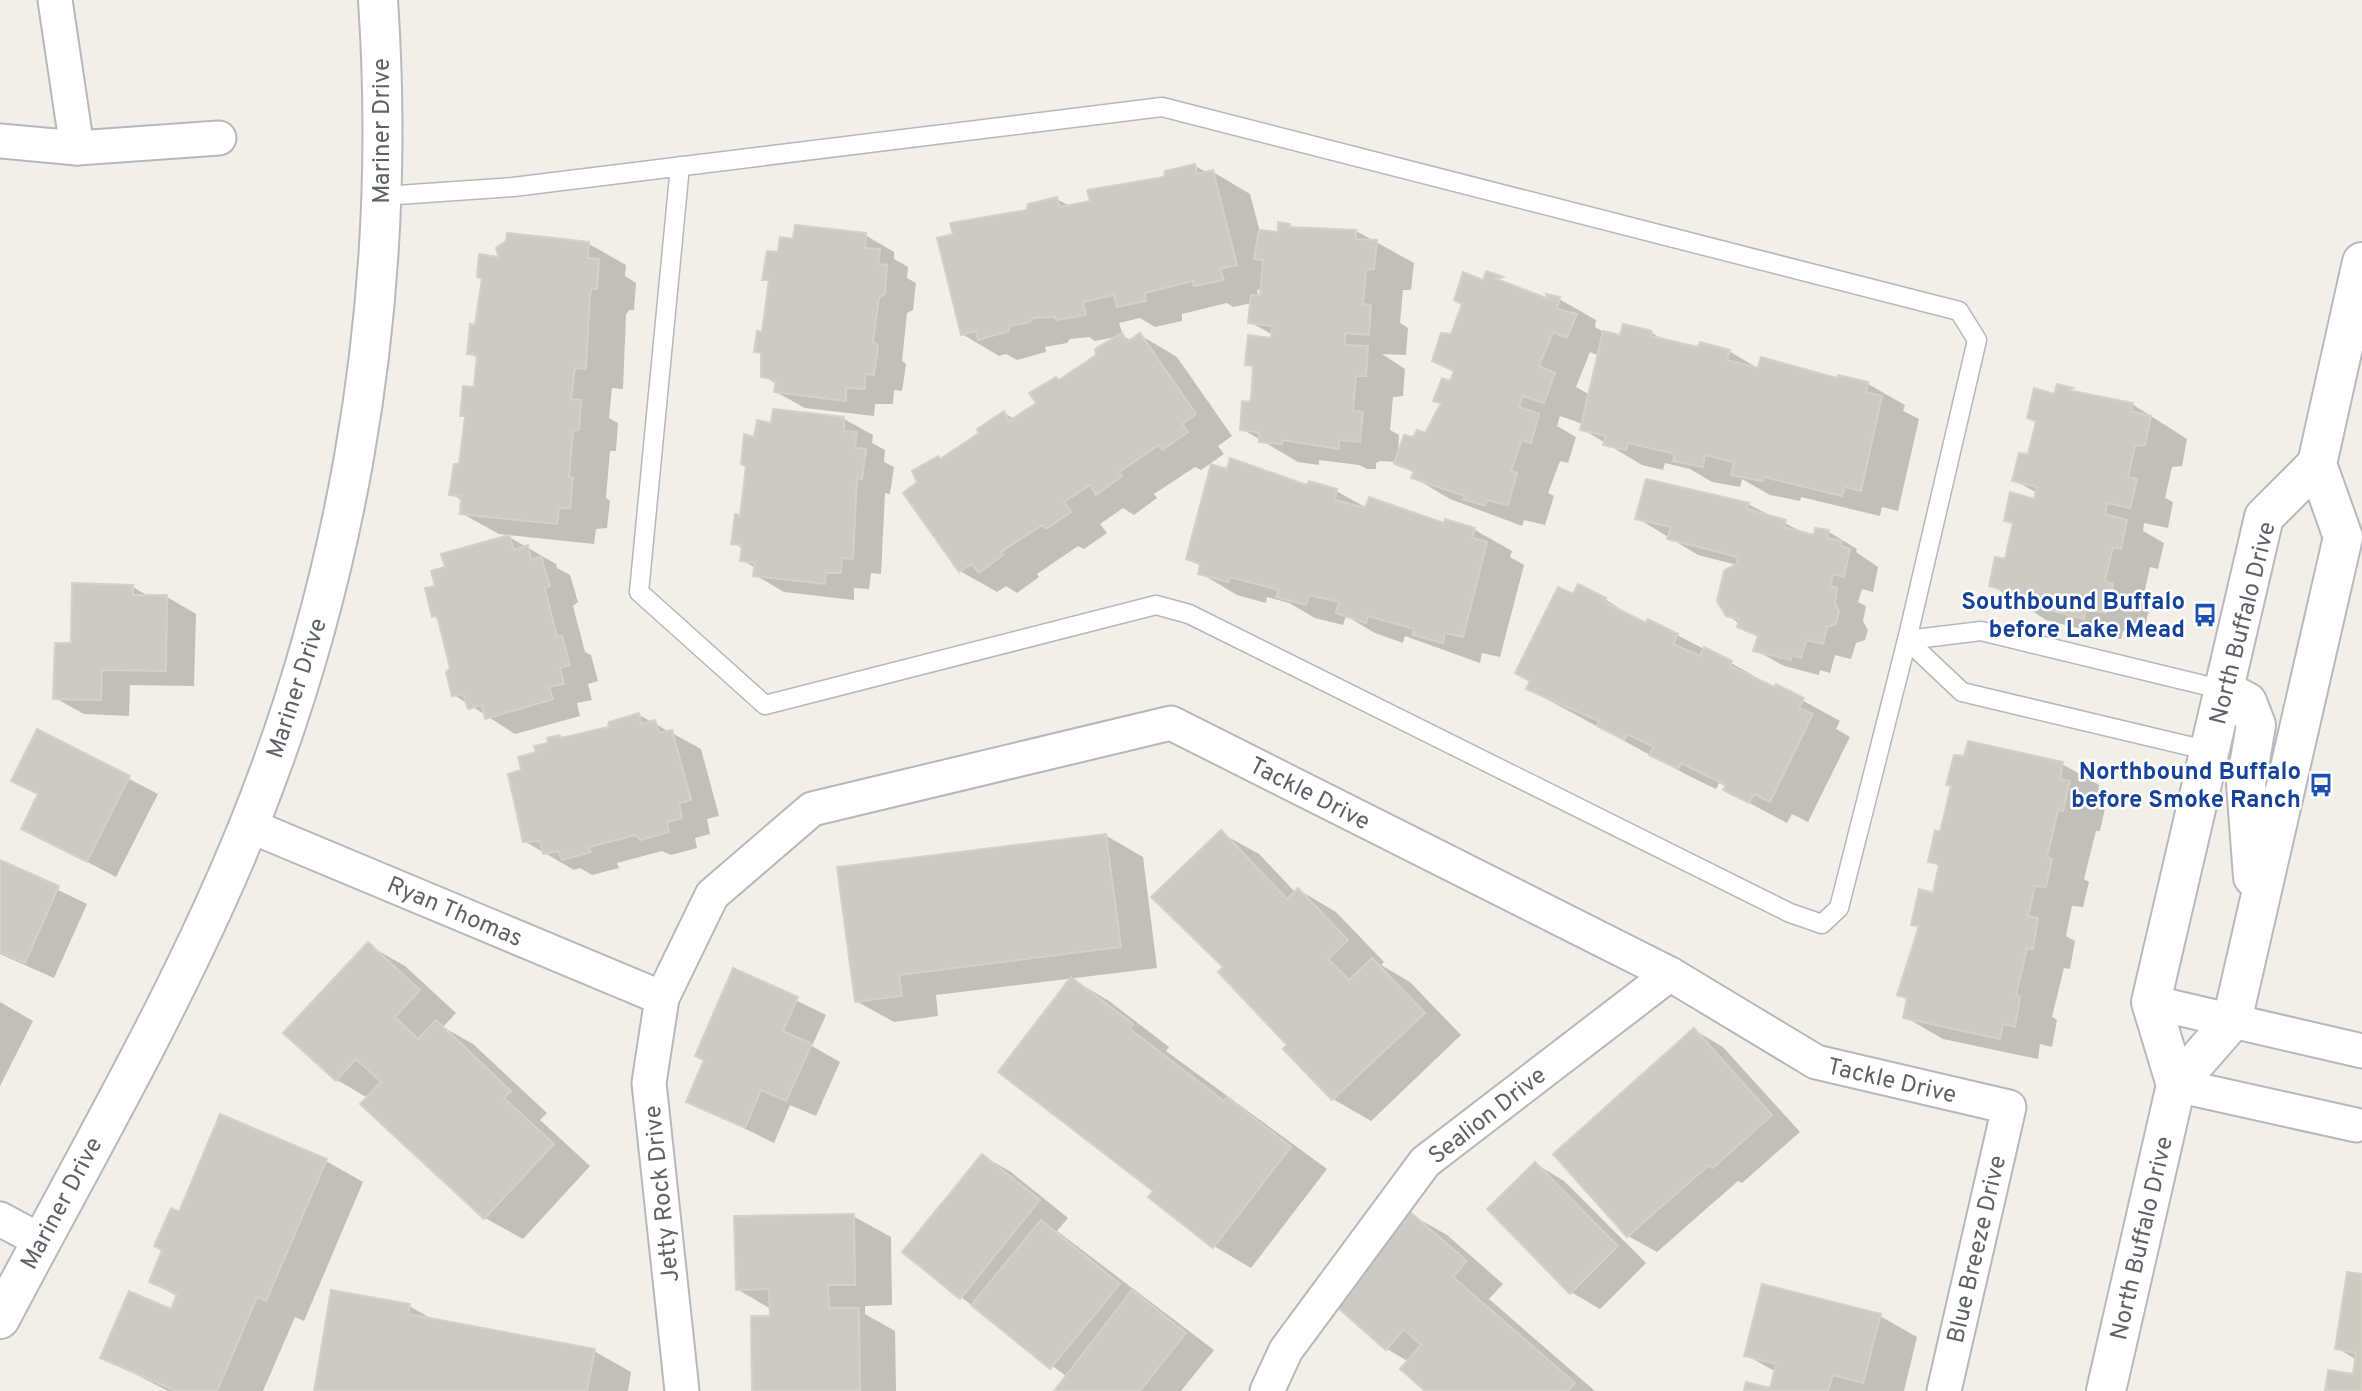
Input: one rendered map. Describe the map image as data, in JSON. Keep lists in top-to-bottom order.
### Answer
{
  "streets": {
    "main road": ["Mariner Drive", "North Buffalo Drive"],
    "street": [
      "Tackle Drive",
      "Ryan Thomas",
      "Sealion Drive",
      "Jetty Rock Drive",
      "Blue Breeze Drive"
    ]
  },
  "crossings": [
    ["Mariner Drive", "Ryan Thomas"],
    ["Tackle Drive", "Ryan Thomas"],
    ["Tackle Drive", "Sealion Drive"],
    ["Tackle Drive", "Jetty Rock Drive"],
    ["Tackle Drive", "Blue Breeze Drive"],
    ["Ryan Thomas", "Jetty Rock Drive"]
  ],
  "places": {
    "bus stop": ["Southbound Buffalo before Lake Mead", "Northbound Buffalo before Smoke Ranch"]
  }
}
